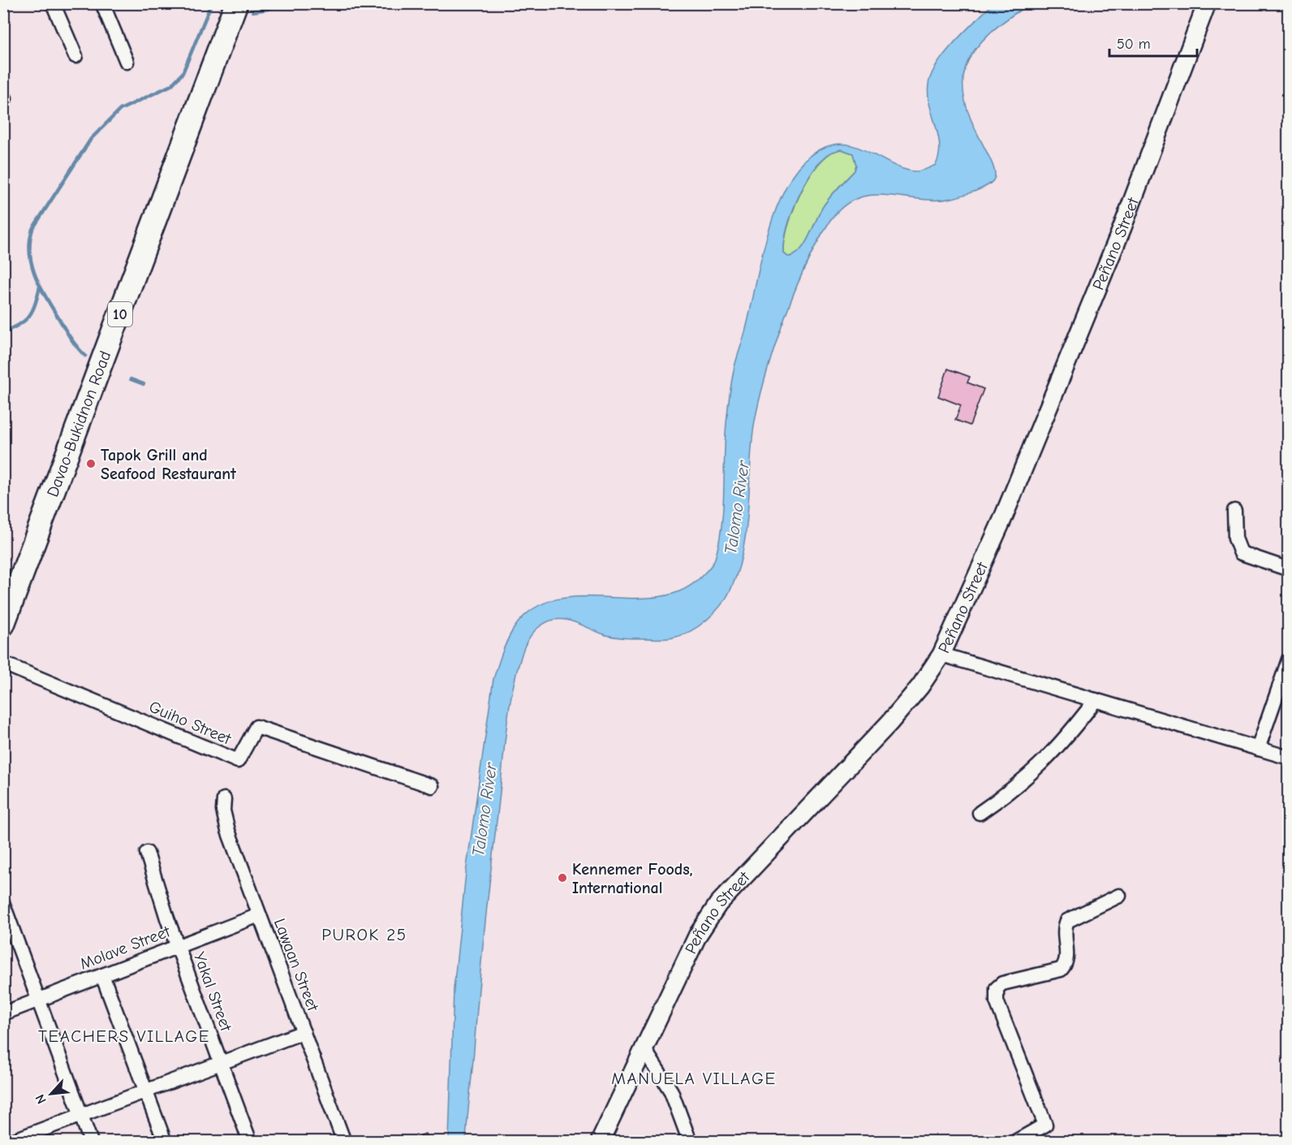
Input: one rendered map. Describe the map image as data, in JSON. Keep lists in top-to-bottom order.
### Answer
{
  "streets": {
    "highway": ["10", "Davao-Bukidnon Road"],
    "street": [
      "Peñano Street",
      "Guiho Street",
      "Molave Street",
      "Lawaan Street",
      "Yakal Street"
    ]
  },
  "crossings": [
    ["Molave Street", "Lawaan Street"],
    ["Molave Street", "Yakal Street"]
  ],
  "districts": ["PUROK 25", "TEACHERS VILLAGE", "MANUELA VILLAGE"],
  "water": ["Talomo River"],
  "places": ["Tapok Grill and Seafood Restaurant", "Kennemer Foods, International"],
  "scale_bar": "50 m",
  "north": "bottom left"
}
